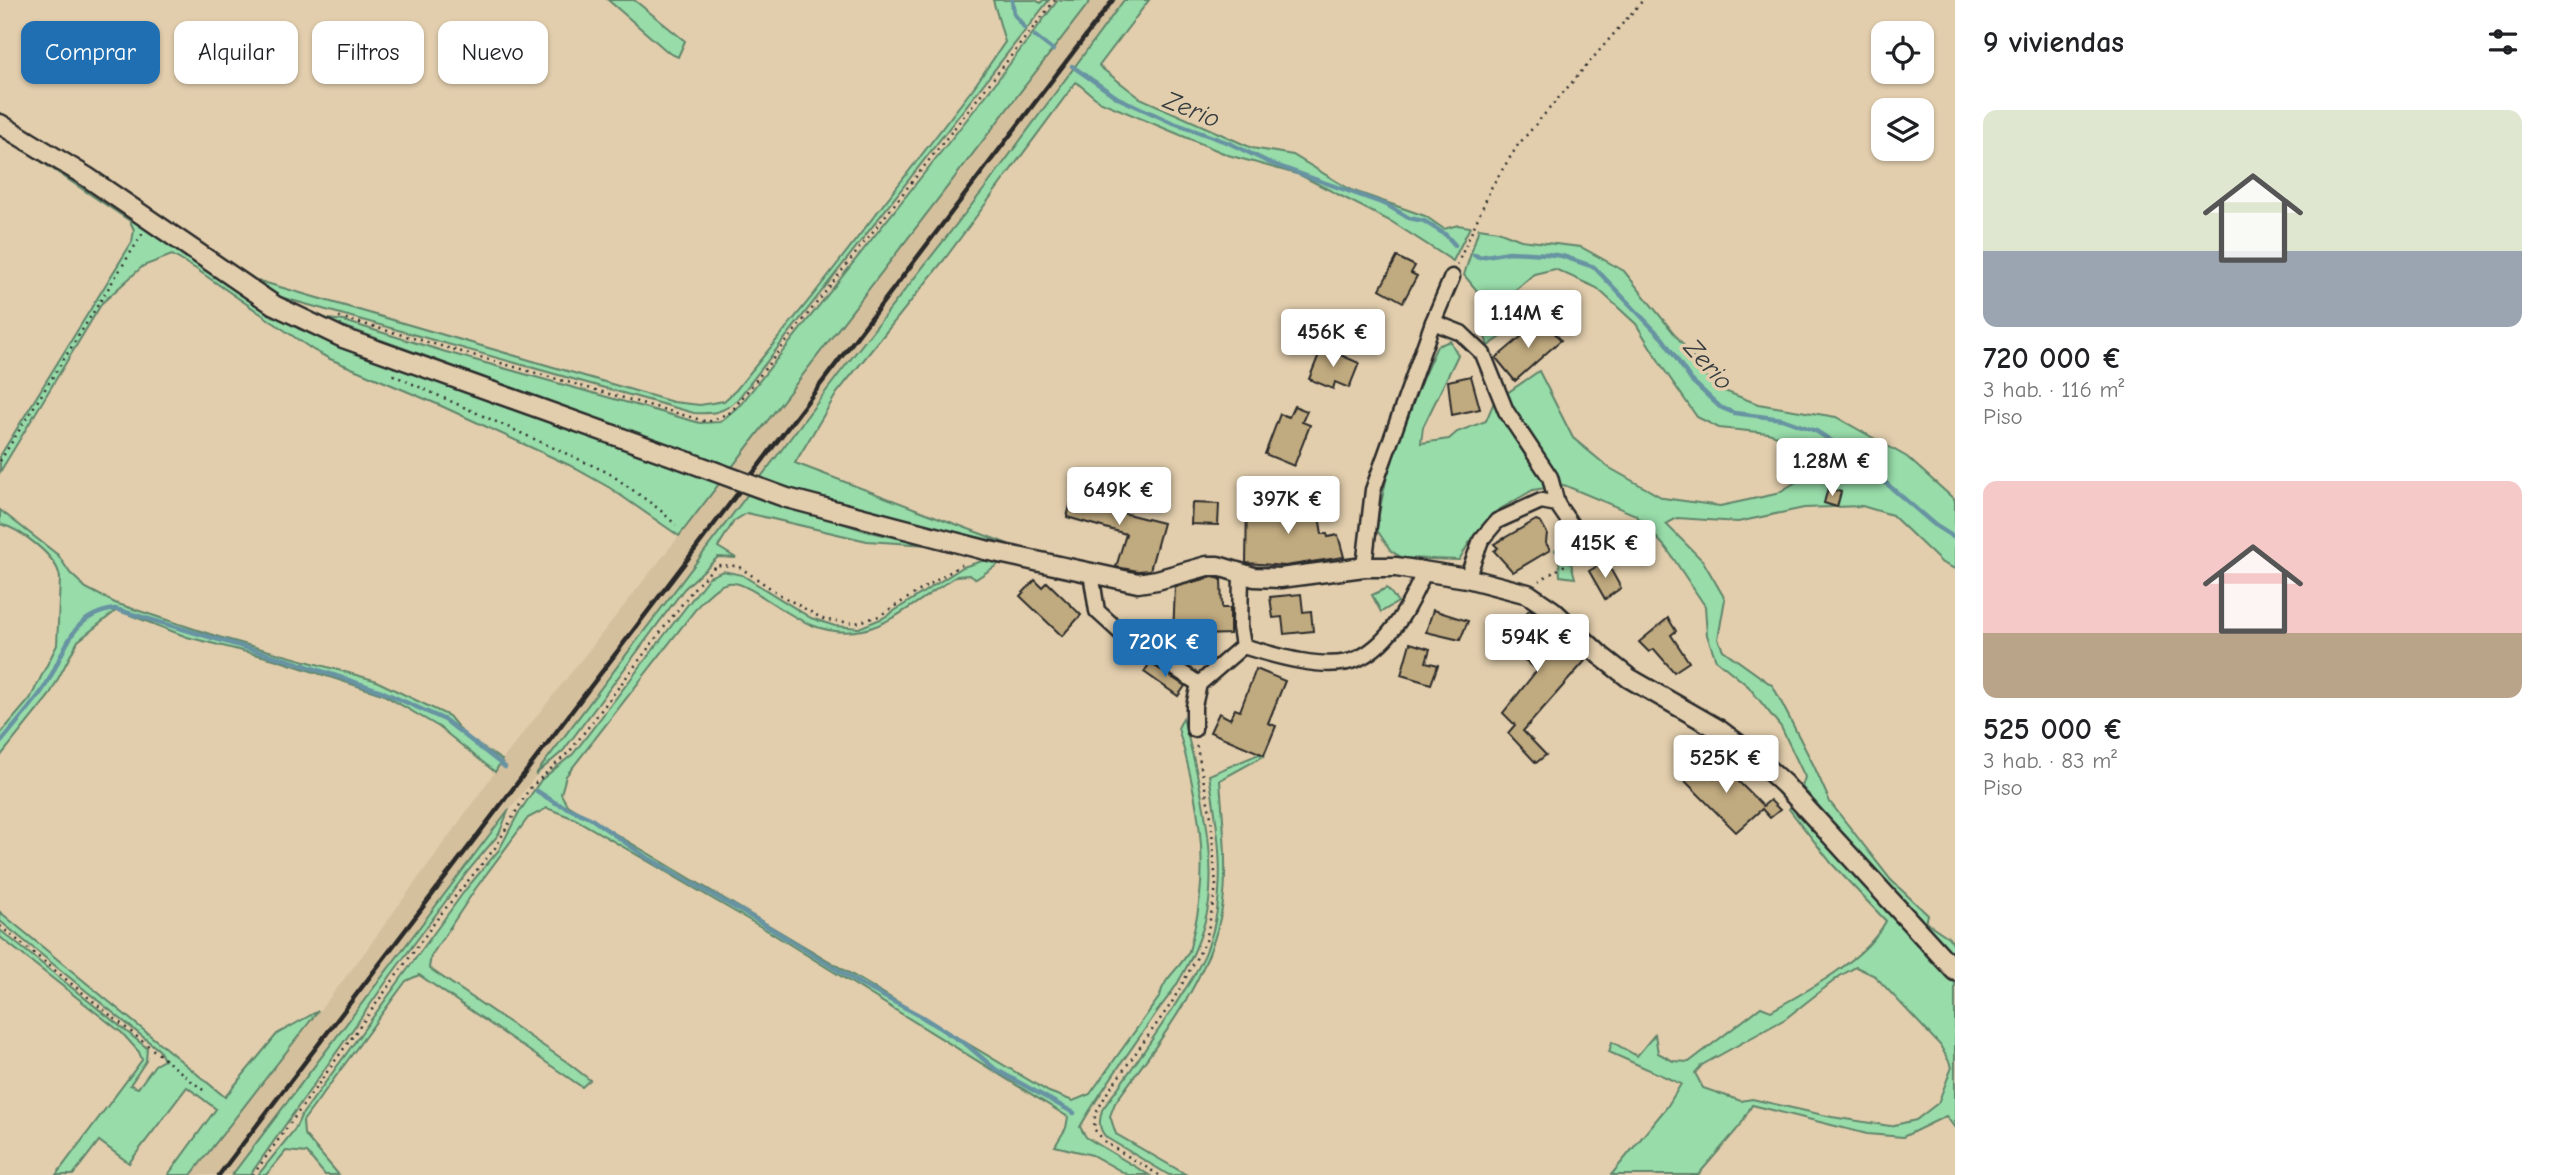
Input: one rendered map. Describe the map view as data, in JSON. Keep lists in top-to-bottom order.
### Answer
{
  "water": ["Zerio"],
  "page": {
    "heading": "9 viviendas",
    "chip": [
      "Comprar",
      "Alquilar",
      "Filtros",
      "Nuevo"
    ],
    "list": [
      {
        "name": "720 000 €",
        "note": "3 hab. · 116 m² · Piso"
      },
      {
        "name": "525 000 €",
        "note": "3 hab. · 83 m² · Piso"
      }
    ],
    "price": [
      "1.14M €",
      "456K €",
      "1.28M €",
      "649K €",
      "397K €",
      "415K €",
      "594K €",
      "720K €",
      "525K €"
    ]
  }
}
